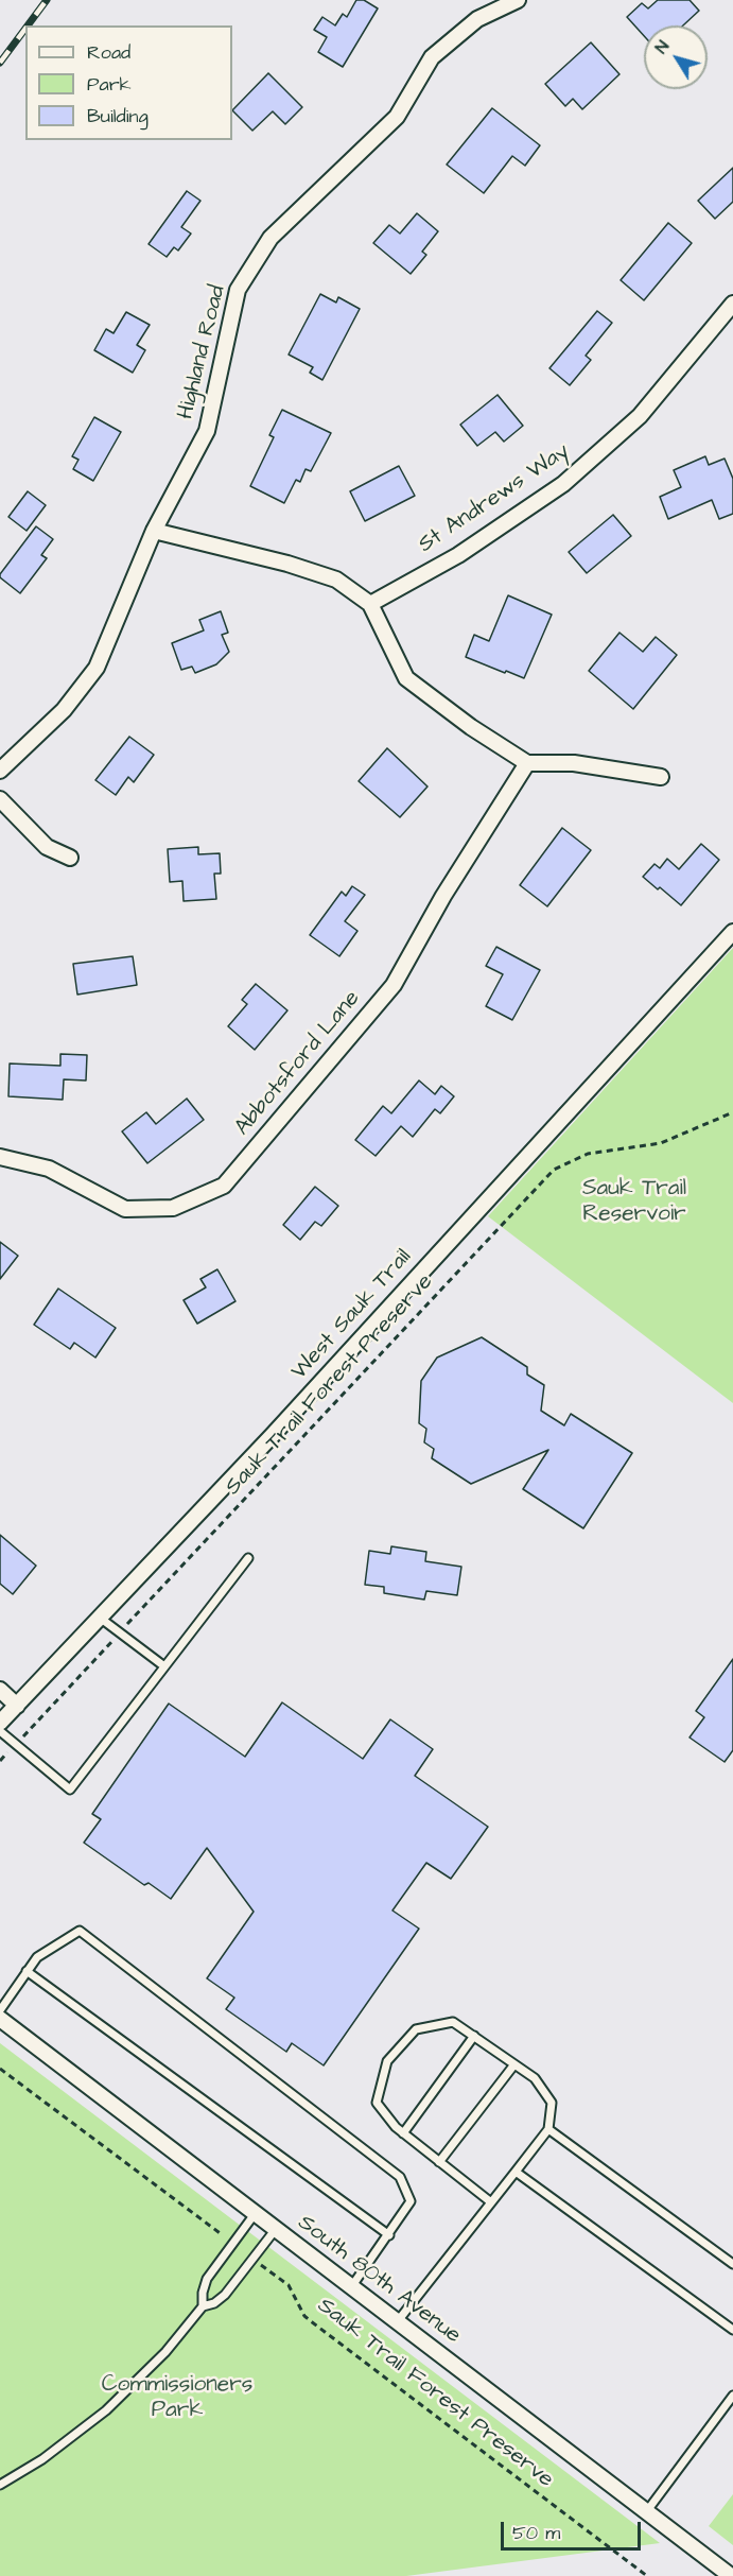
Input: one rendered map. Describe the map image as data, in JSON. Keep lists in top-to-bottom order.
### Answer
{
  "streets": {
    "street": [
      "Highland Road",
      "St Andrews Way",
      "Abbotsford Lane",
      "West Sauk Trail",
      "South 80th Avenue"
    ],
    "path": ["Sauk Trail Forest Preserve"]
  },
  "parks": ["Sauk Trail Reservoir", "Commissioners Park"],
  "legend": ["Road", "Park", "Building"],
  "scale_bar": "50 m",
  "north": "top left"
}
